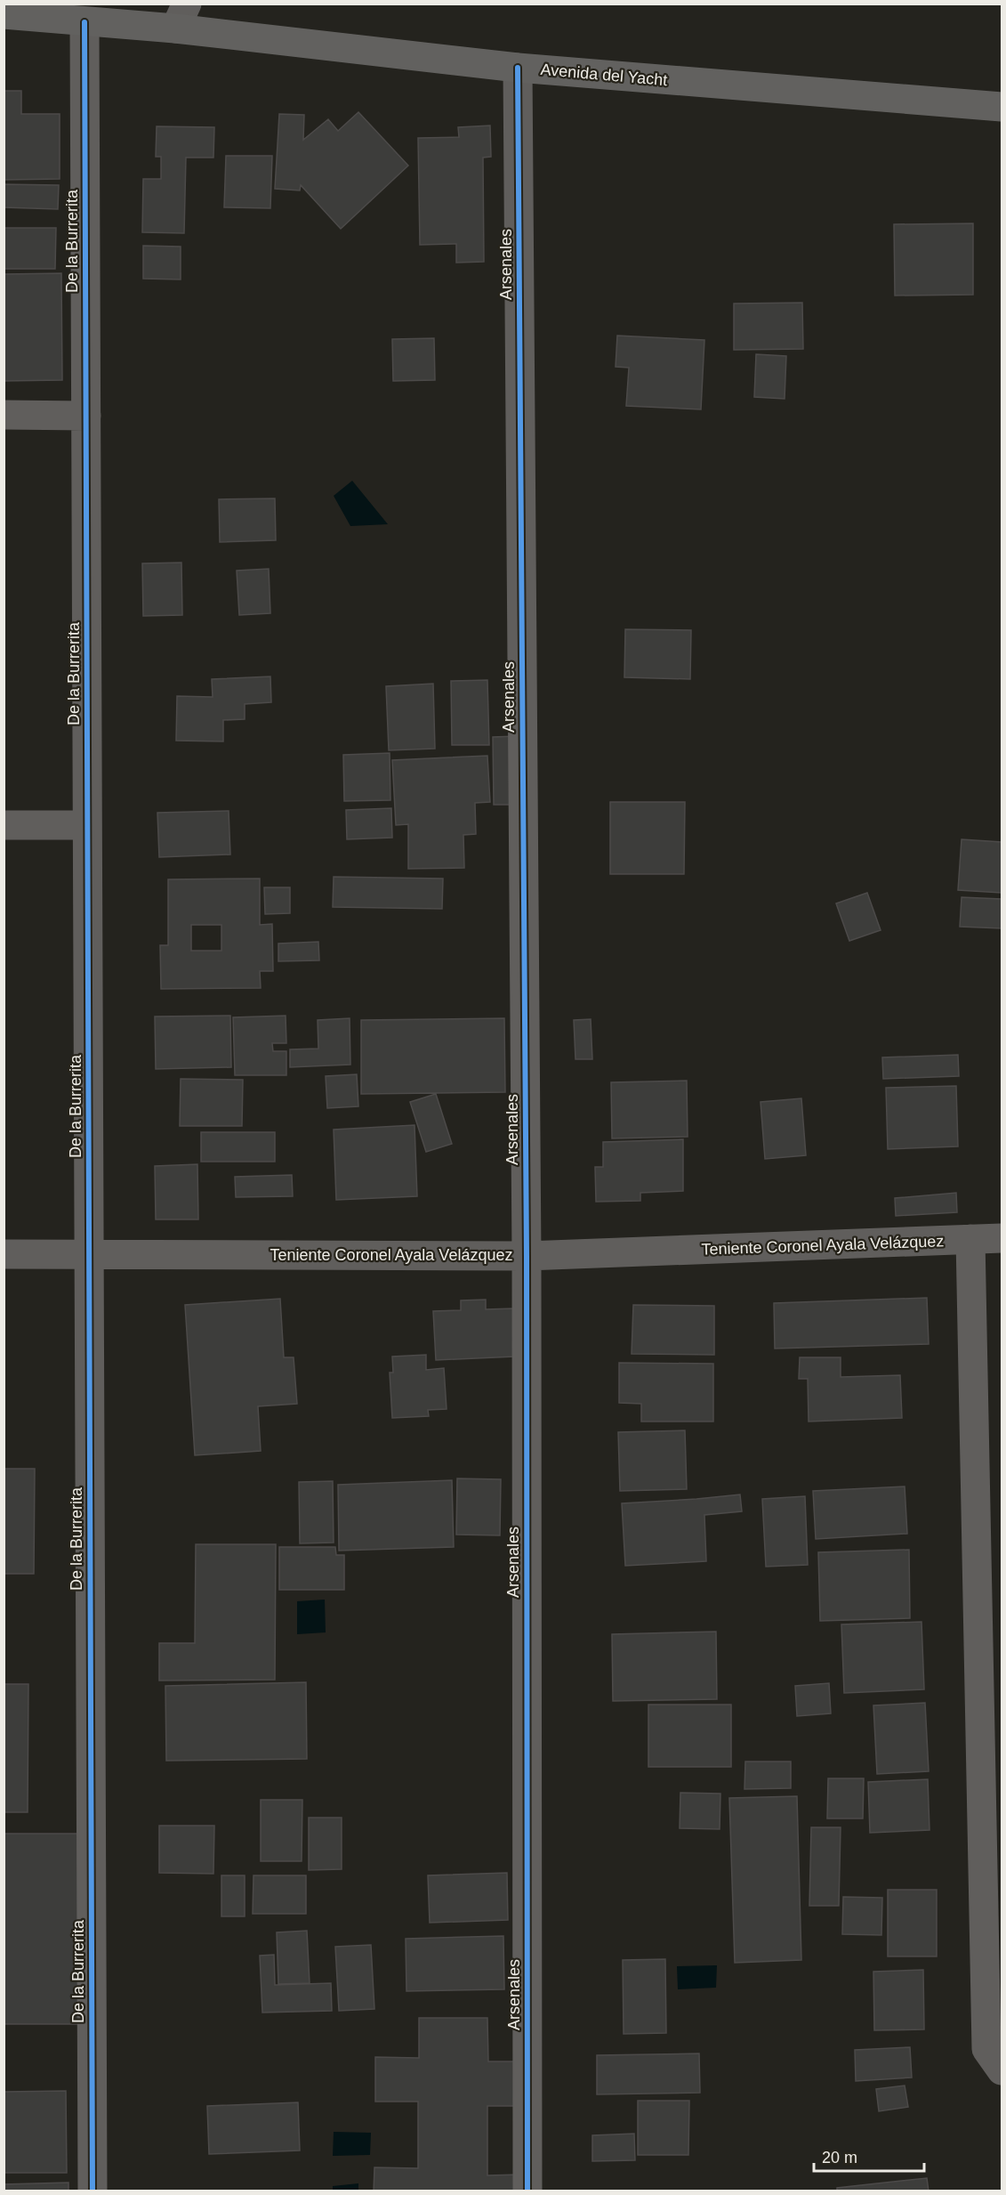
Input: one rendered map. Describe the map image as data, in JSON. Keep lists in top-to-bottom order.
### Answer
{
  "streets": {
    "street": [
      "Avenida del Yacht",
      "De la Burrerita",
      "Arsenales",
      "Teniente Coronel Ayala Velázquez"
    ]
  },
  "crossings": [
    ["Avenida del Yacht", "De la Burrerita"],
    ["Avenida del Yacht", "Arsenales"],
    ["De la Burrerita", "Teniente Coronel Ayala Velázquez"],
    ["Arsenales", "Teniente Coronel Ayala Velázquez"]
  ],
  "scale_bar": "20 m"
}
